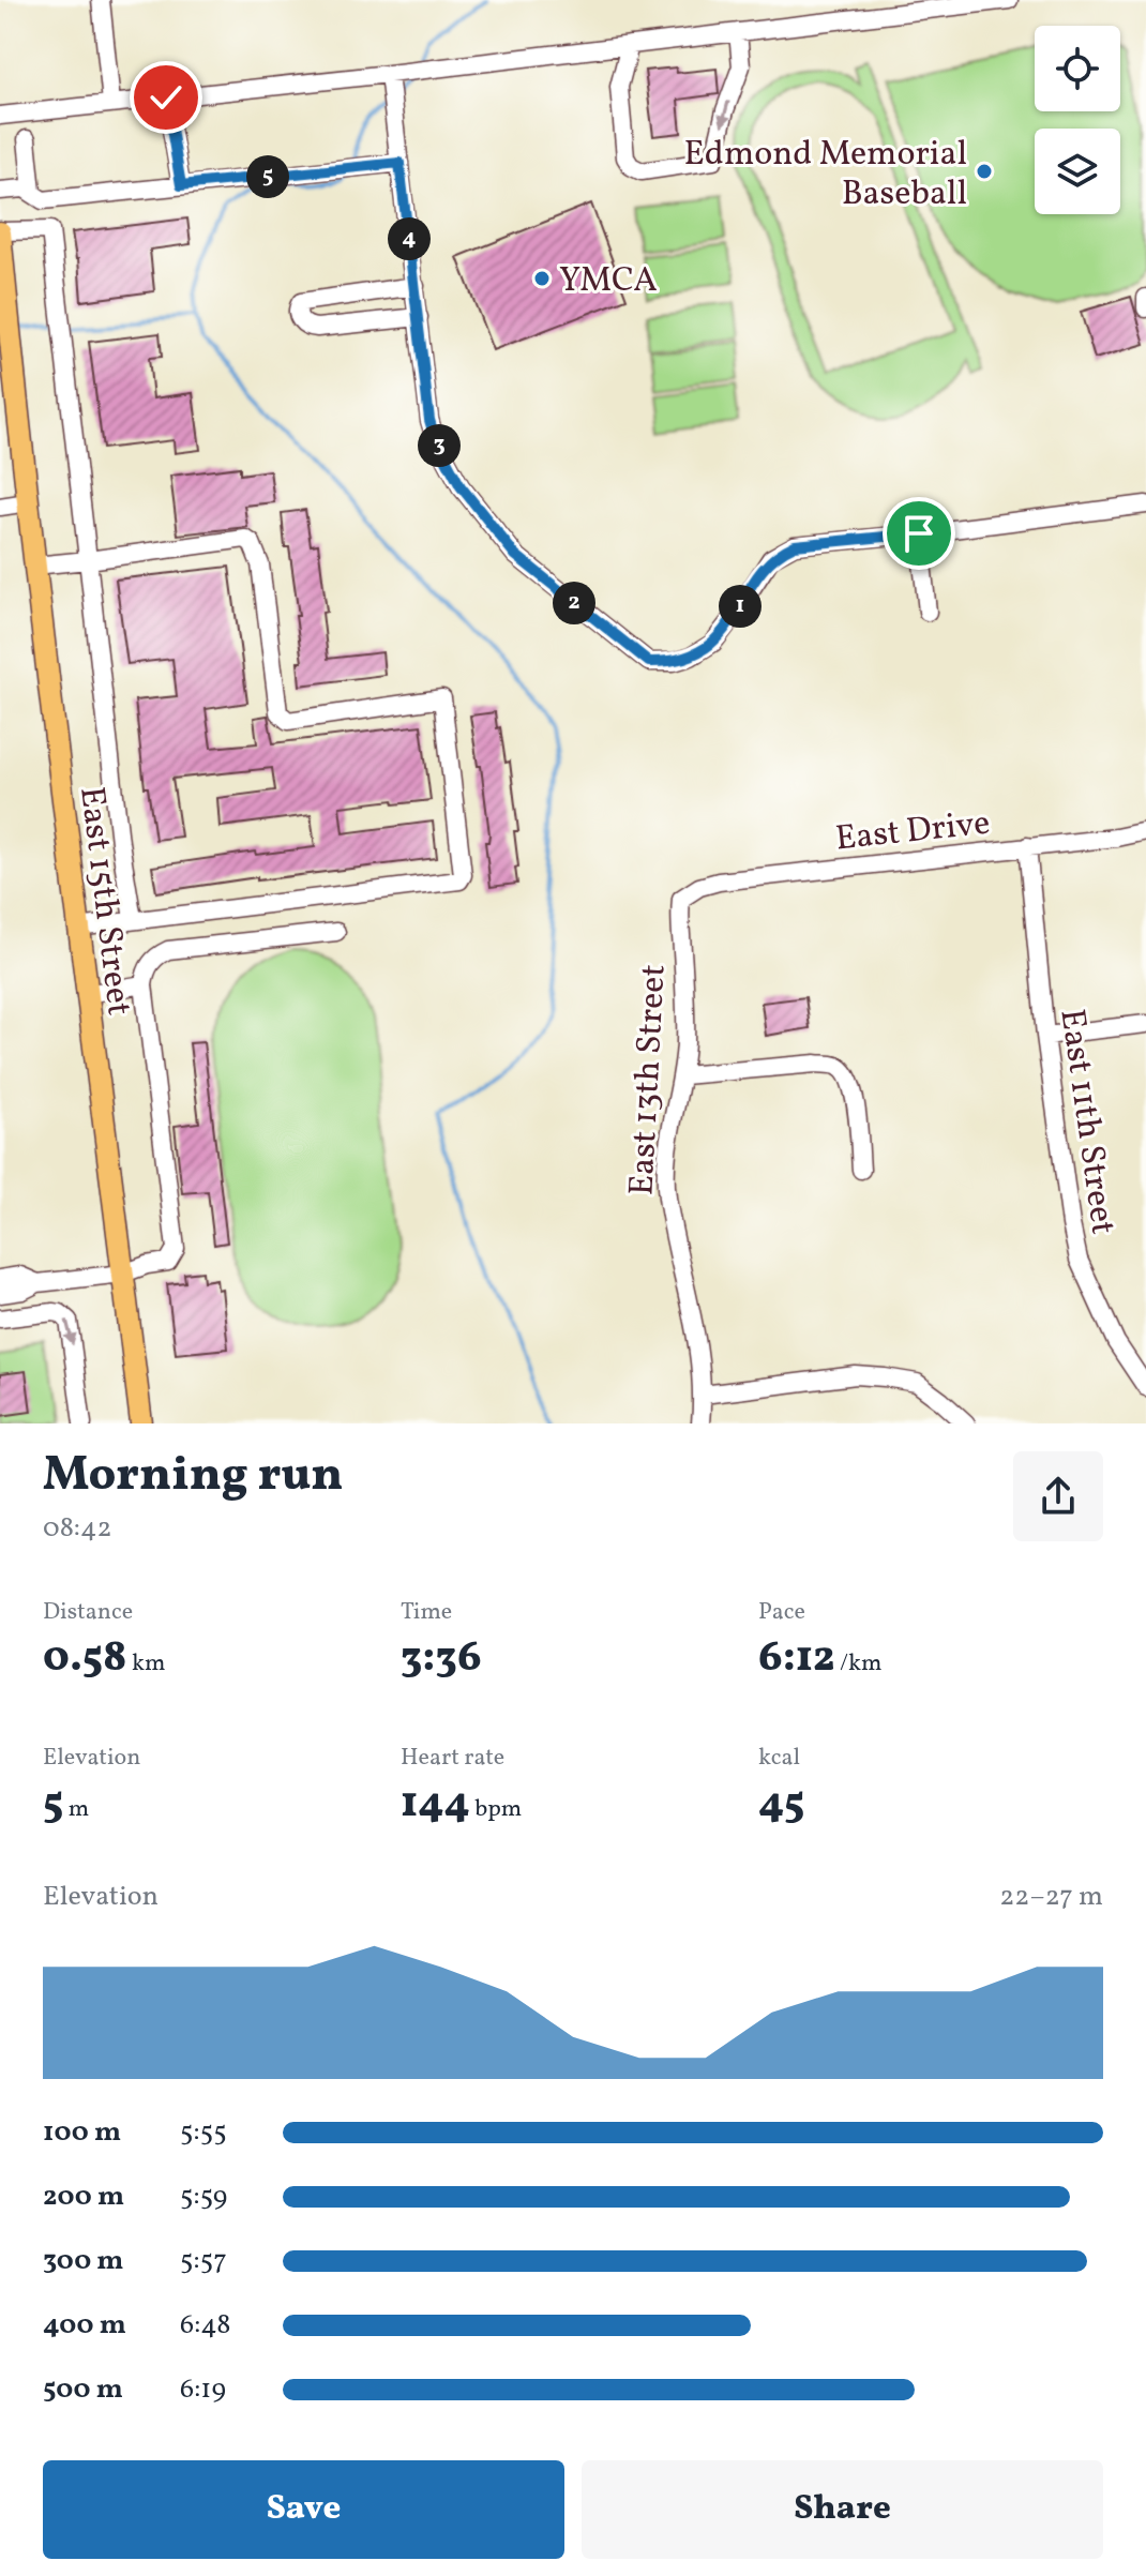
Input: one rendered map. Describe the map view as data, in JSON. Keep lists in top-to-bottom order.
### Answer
{
  "streets": {
    "main road": ["East 15th Street"],
    "street": ["East Drive", "East 13th Street", "East 11th Street"]
  },
  "crossings": [
    ["East Drive", "East 13th Street"],
    ["East Drive", "East 11th Street"]
  ],
  "places": ["Edmond Memorial Baseball", "YMCA"],
  "page": {
    "pins": [
      "5",
      "4",
      "3",
      "2",
      "1"
    ],
    "heading": ["Morning run", "08:42"],
    "stats": [
      ["Distance", "0.58 km"],
      ["Time", "3:36"],
      ["Pace", "6:12 /km"],
      ["Elevation", "5 m"],
      ["Heart rate", "144 bpm"],
      ["kcal", "45"]
    ],
    "chart": ["Elevation", "22–27 m"],
    "list": [
      {
        "name": "100 m",
        "note": "5:55"
      },
      {
        "name": "200 m",
        "note": "5:59"
      },
      {
        "name": "300 m",
        "note": "5:57"
      },
      {
        "name": "400 m",
        "note": "6:48"
      },
      {
        "name": "500 m",
        "note": "6:19"
      }
    ],
    "buttons": ["Save", "Share"]
  }
}
